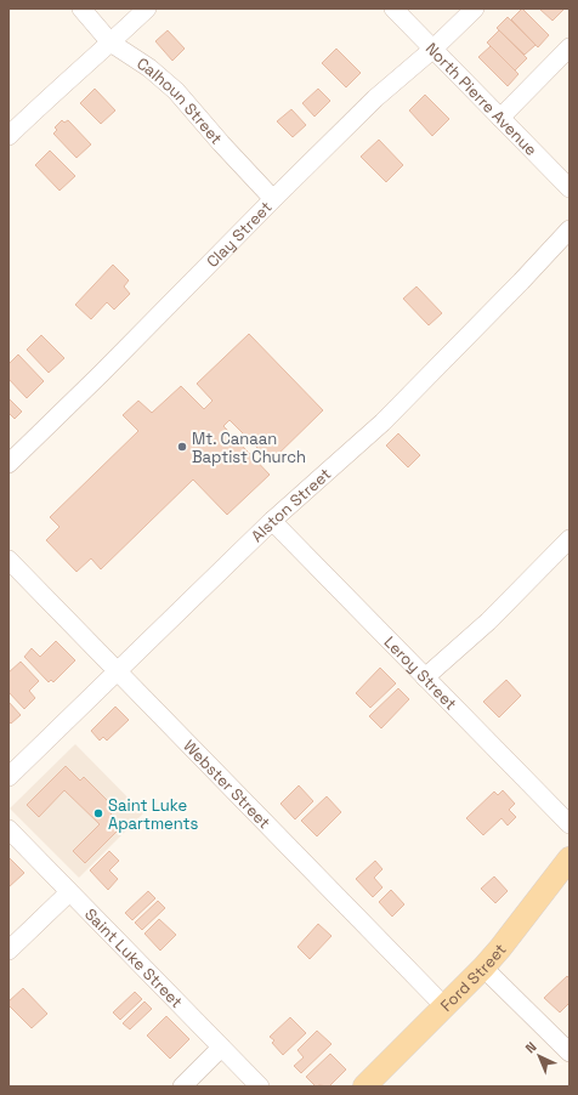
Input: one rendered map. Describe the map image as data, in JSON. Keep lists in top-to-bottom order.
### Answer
{
  "streets": {
    "main road": ["Ford Street"],
    "street": [
      "North Pierre Avenue",
      "Calhoun Street",
      "Clay Street",
      "Alston Street",
      "Leroy Street",
      "Webster Street",
      "Saint Luke Street"
    ]
  },
  "crossings": [
    ["North Pierre Avenue", "Clay Street"],
    ["Calhoun Street", "Clay Street"],
    ["Alston Street", "Leroy Street"],
    ["Alston Street", "Webster Street"],
    ["Webster Street", "Ford Street"]
  ],
  "places": ["Mt. Canaan Baptist Church", "Saint Luke Apartments"],
  "north": "top left"
}
